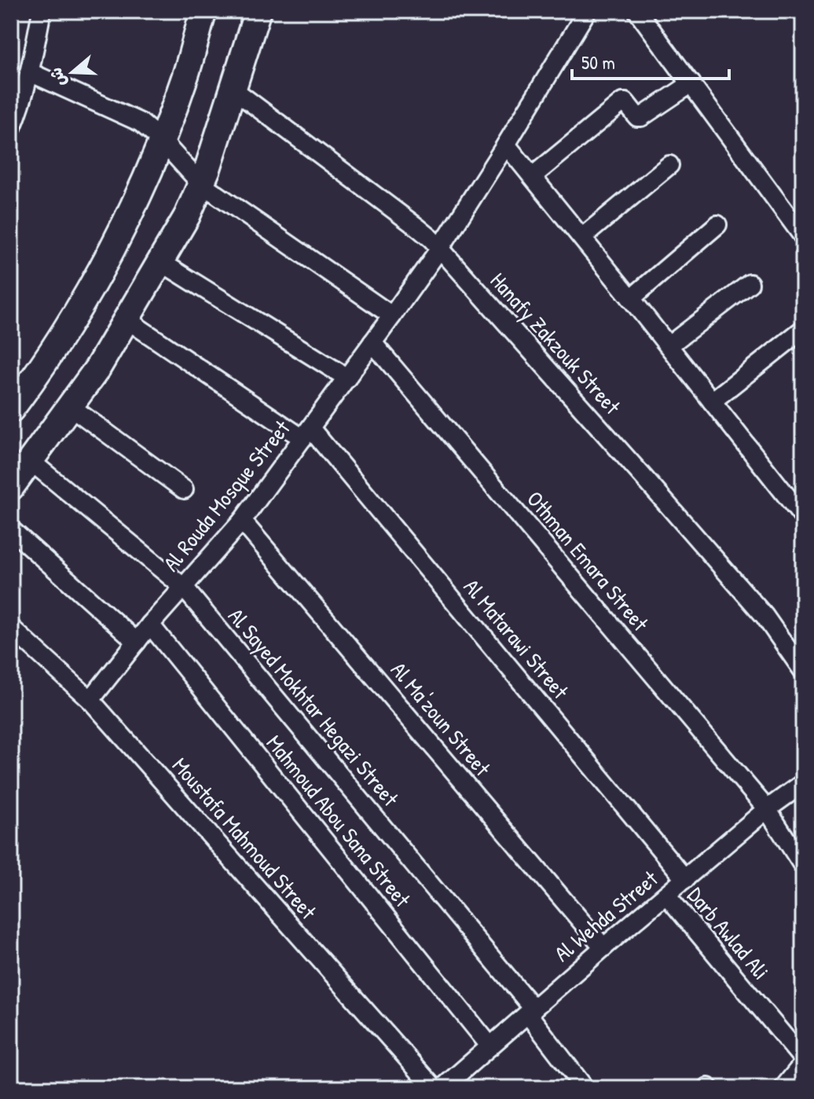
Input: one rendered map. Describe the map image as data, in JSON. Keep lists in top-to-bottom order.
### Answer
{
  "streets": {
    "street": [
      "Hanafy Zakzouk Street",
      "Al Rouda Mosque Street",
      "Othman Emara Street",
      "Al Matarawi Street",
      "Al Sayed Mokhtar Hegazi Street",
      "Al Ma'zoun Street",
      "Mahmoud Abou Sana Street",
      "Moustafa Mahmoud Street",
      "Al Wehda Street",
      "Darb Awlad Ali"
    ]
  },
  "crossings": [
    ["Hanafy Zakzouk Street", "Al Rouda Mosque Street"],
    ["Al Rouda Mosque Street", "Othman Emara Street"],
    ["Al Rouda Mosque Street", "Al Matarawi Street"],
    ["Al Rouda Mosque Street", "Al Sayed Mokhtar Hegazi Street"],
    ["Al Rouda Mosque Street", "Al Ma'zoun Street"],
    ["Al Rouda Mosque Street", "Mahmoud Abou Sana Street"],
    ["Al Rouda Mosque Street", "Moustafa Mahmoud Street"],
    ["Othman Emara Street", "Al Wehda Street"],
    ["Al Matarawi Street", "Al Wehda Street"],
    ["Al Sayed Mokhtar Hegazi Street", "Al Wehda Street"],
    ["Al Ma'zoun Street", "Al Wehda Street"],
    ["Mahmoud Abou Sana Street", "Al Wehda Street"],
    ["Al Wehda Street", "Darb Awlad Ali"]
  ],
  "scale_bar": "50 m",
  "north": "left"
}
